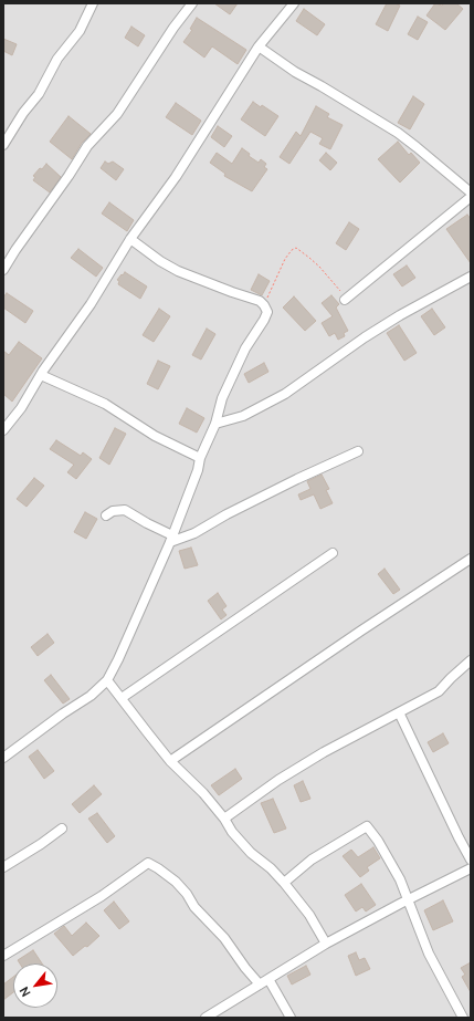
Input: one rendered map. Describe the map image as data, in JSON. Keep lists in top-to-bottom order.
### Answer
{
  "north": "bottom left"
}
